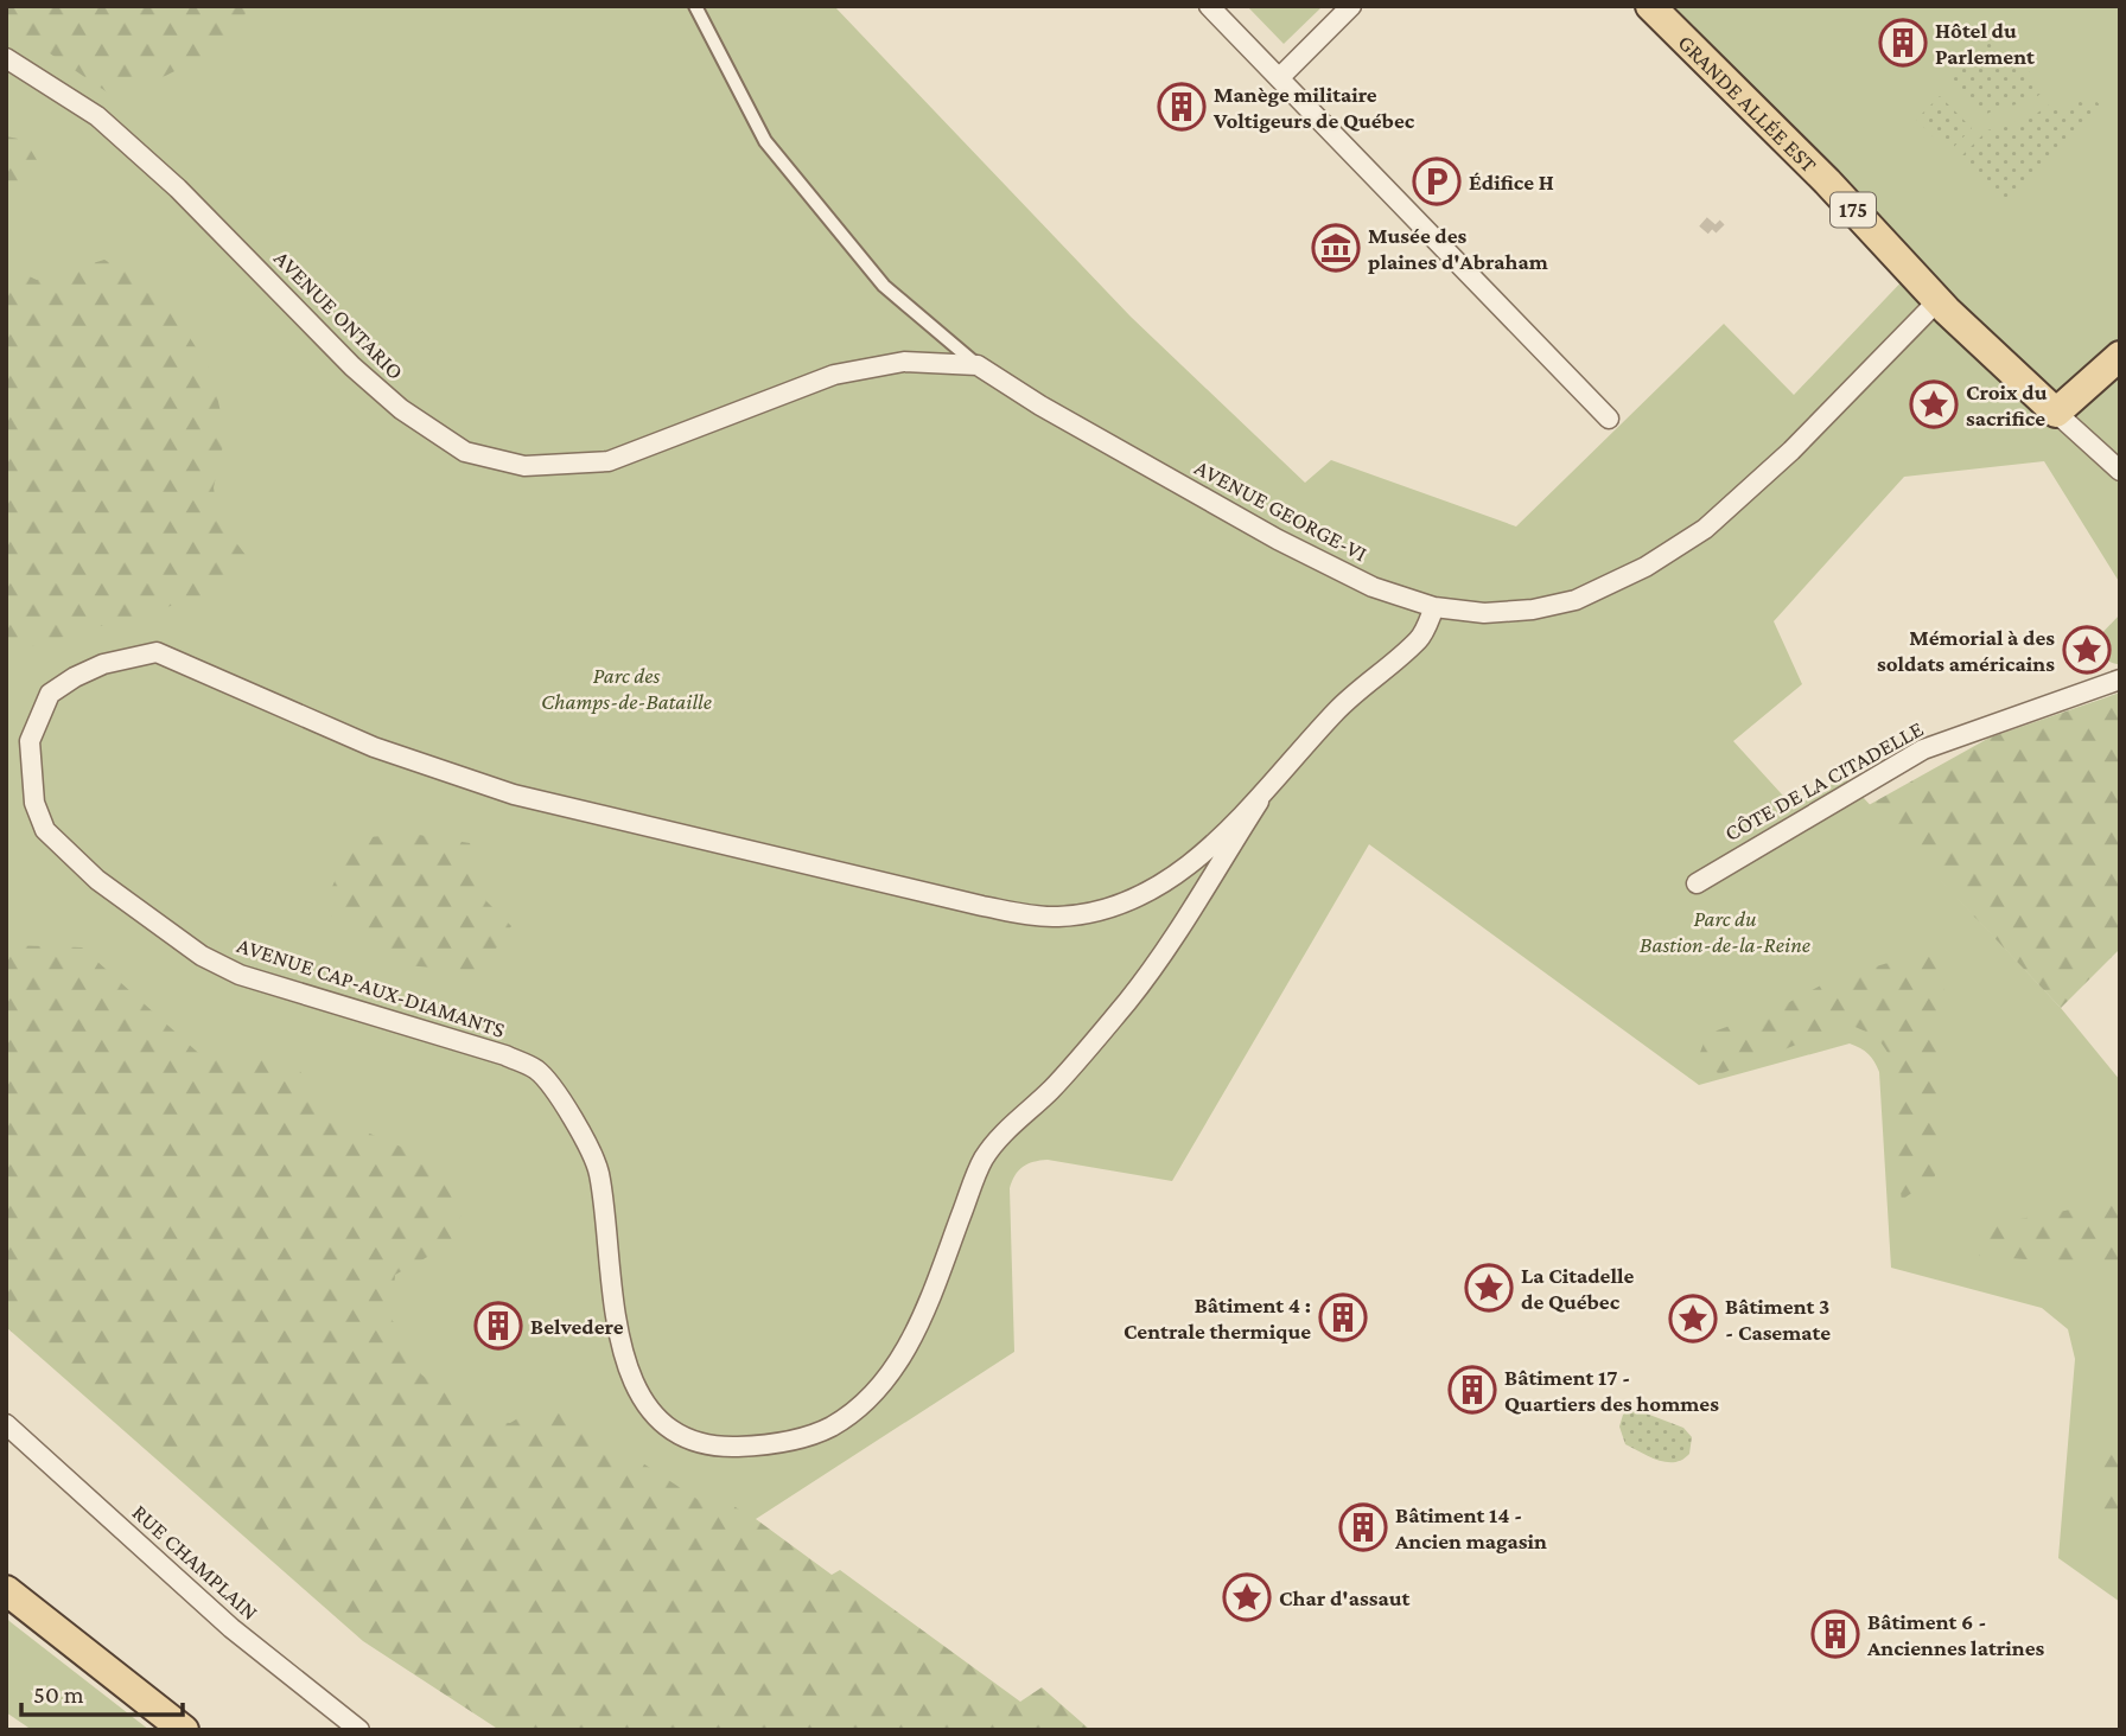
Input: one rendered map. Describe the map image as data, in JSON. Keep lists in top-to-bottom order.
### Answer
{
  "streets": {
    "main road": ["GRANDE ALLÉE EST", "175"],
    "street": [
      "AVENUE ONTARIO",
      "AVENUE GEORGE-VI",
      "CÔTE DE LA CITADELLE",
      "AVENUE CAP-AUX-DIAMANTS",
      "RUE CHAMPLAIN"
    ]
  },
  "crossings": [
    ["GRANDE ALLÉE EST", "AVENUE GEORGE-VI"],
    ["AVENUE ONTARIO", "AVENUE GEORGE-VI"],
    ["AVENUE GEORGE-VI", "AVENUE CAP-AUX-DIAMANTS"]
  ],
  "parks": ["Parc des Champs-de-Bataille", "Parc du Bastion-de-la-Reine"],
  "places": {
    "building": [
      "Hôtel du Parlement",
      "Manège militaire Voltigeurs de Québec",
      "Bâtiment 4 : Centrale thermique",
      "Belvedere",
      "Bâtiment 17 - Quartiers des hommes",
      "Bâtiment 14 - Ancien magasin",
      "Bâtiment 6 - Anciennes latrines"
    ],
    "parking": ["Édifice H"],
    "museum": ["Musée des plaines d'Abraham"],
    "place": [
      "Croix du sacrifice",
      "Mémorial à des soldats américains",
      "La Citadelle de Québec",
      "Bâtiment 3 - Casemate",
      "Char d'assaut"
    ]
  },
  "scale_bar": "50 m"
}
